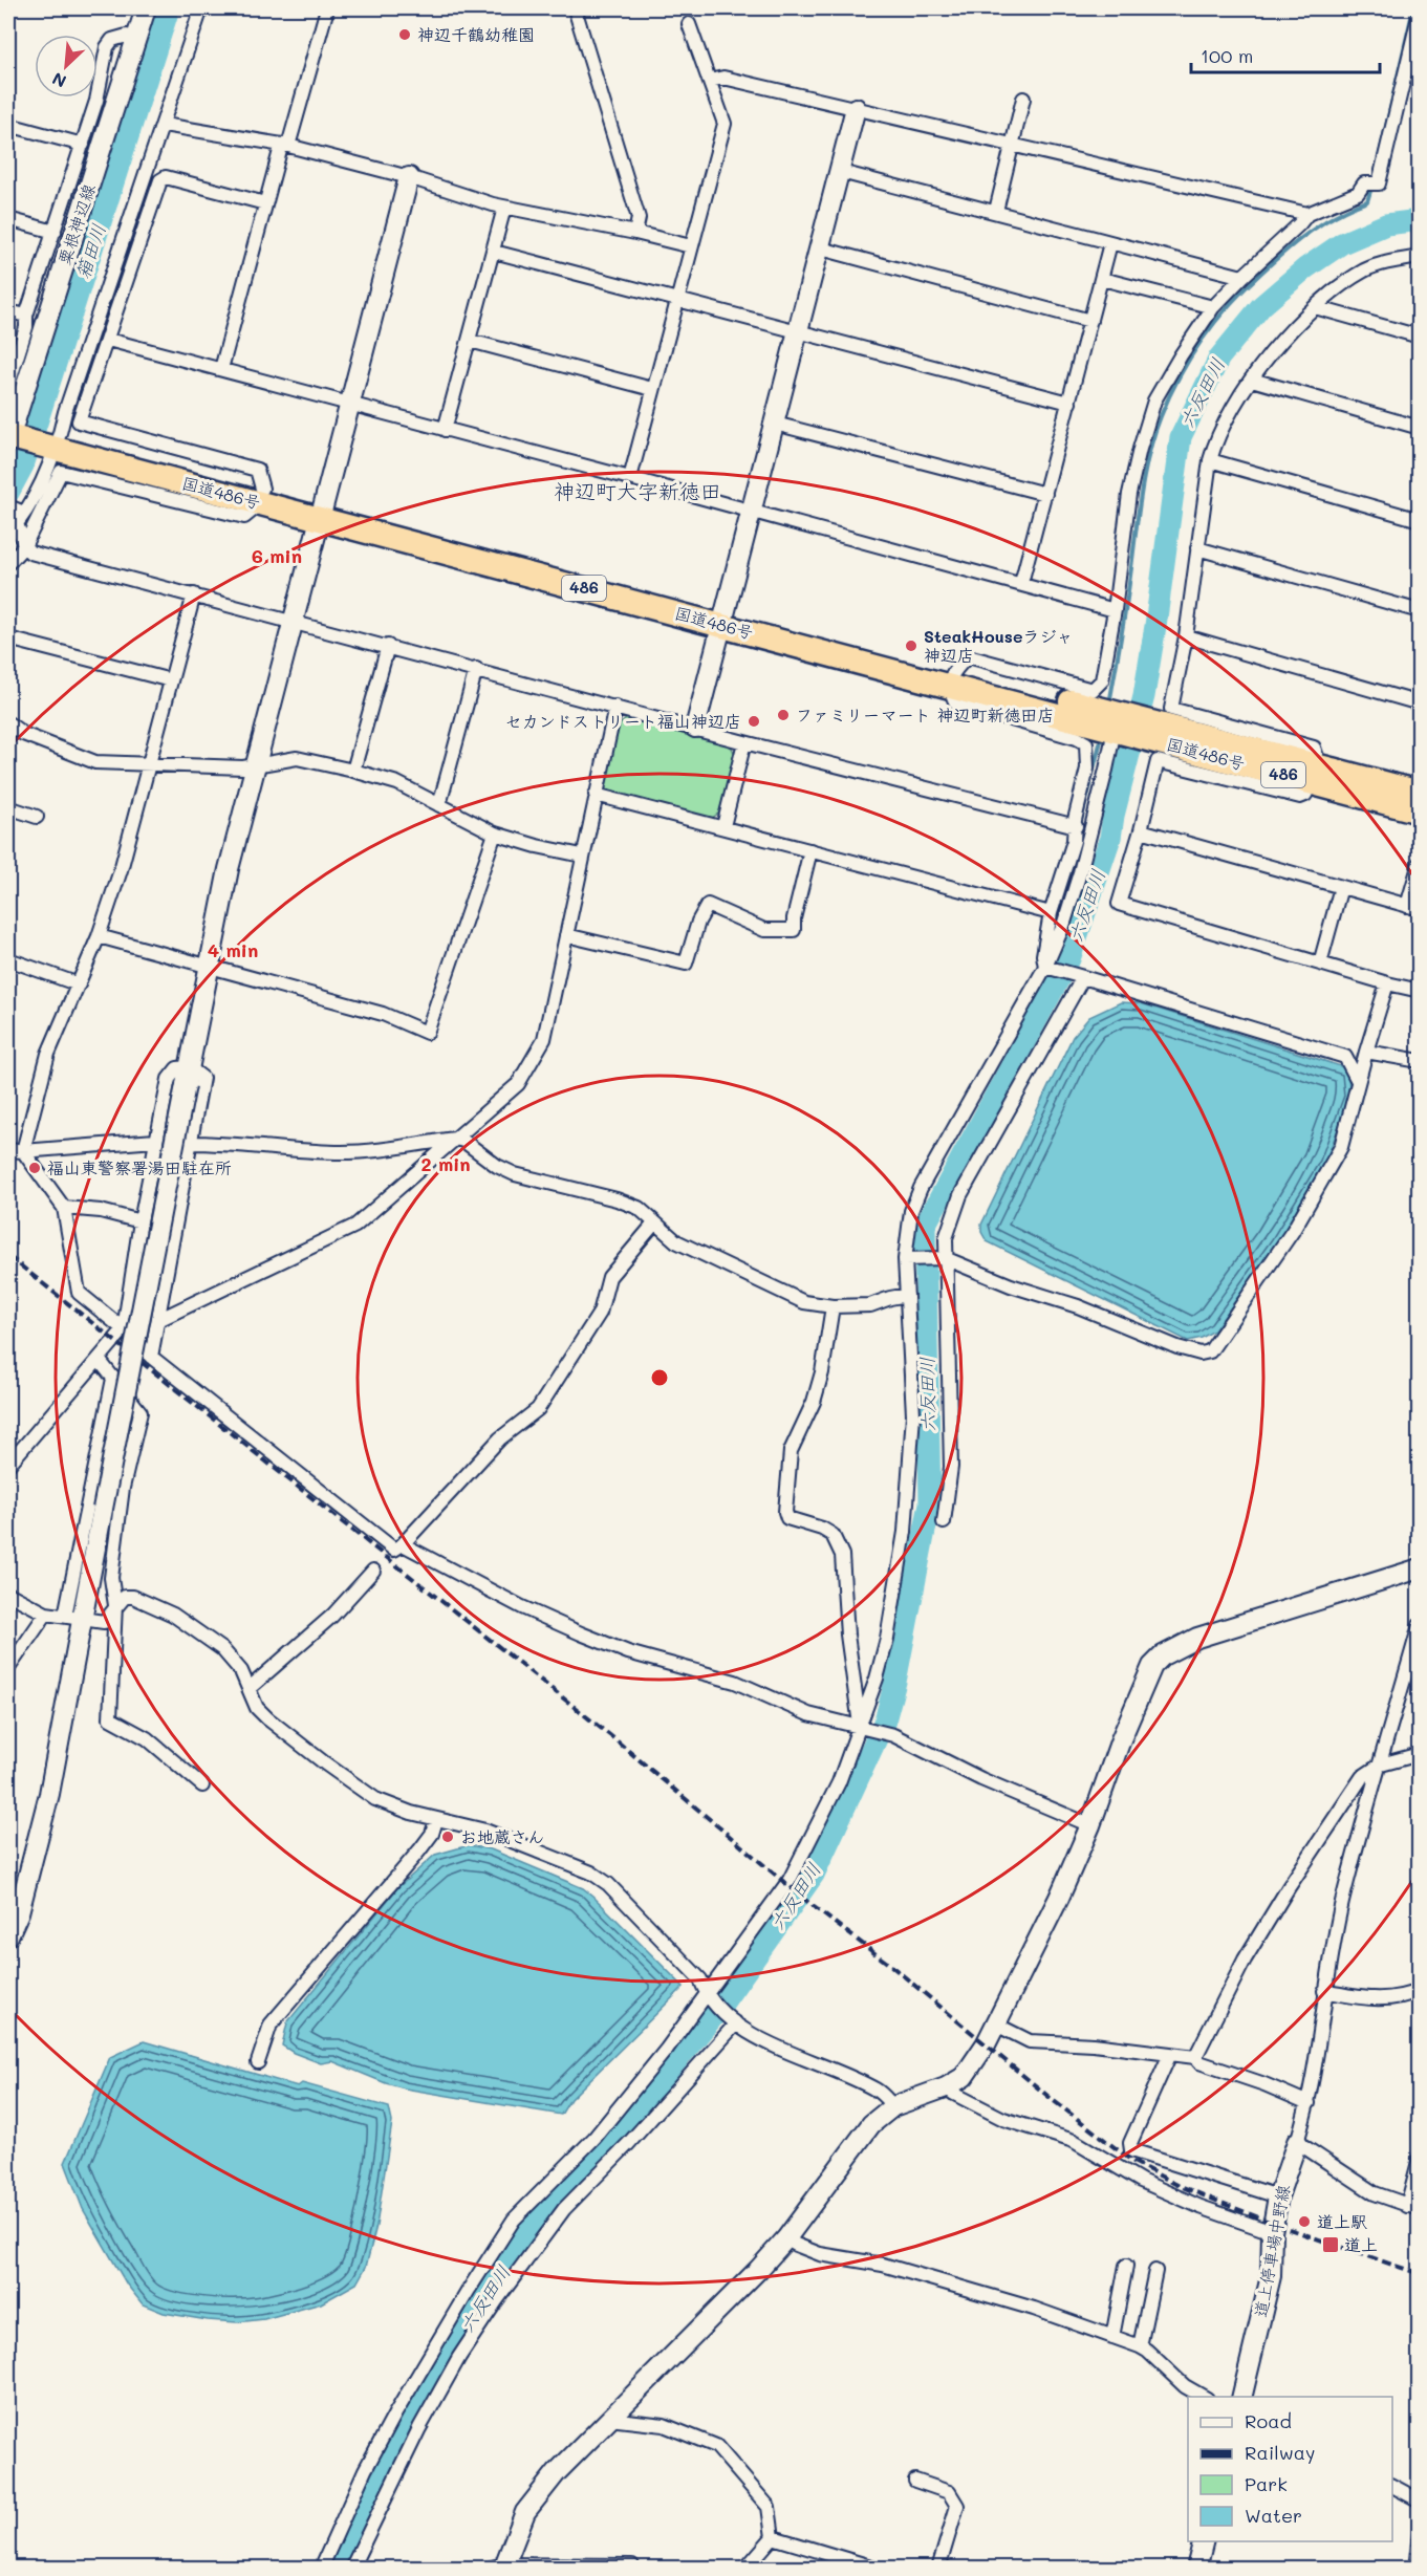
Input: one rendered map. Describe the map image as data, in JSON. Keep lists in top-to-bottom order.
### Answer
{
  "streets": {
    "highway": ["国道486号", "486"],
    "street": ["粟根神辺線", "道上停車場中野線"]
  },
  "crossings": [
    ["粟根神辺線", "国道486号"]
  ],
  "districts": ["神辺町大字新徳田"],
  "water": ["箱田川", "六反田川"],
  "places": {
    "other": [
      "神辺千鶴幼稚園",
      "SteakHouseラジャ 神辺店",
      "ファミリーマート 神辺町新徳田店",
      "セカンドストリート福山神辺店",
      "福山東警察署湯田駐在所",
      "お地蔵さん",
      "道上駅"
    ],
    "transit": ["道上"]
  },
  "legend": [
    "Road",
    "Railway",
    "Park",
    "Water"
  ],
  "scale_bar": "100 m",
  "north": "bottom left",
  "rings": ["6 min", "4 min", "2 min"]
}
